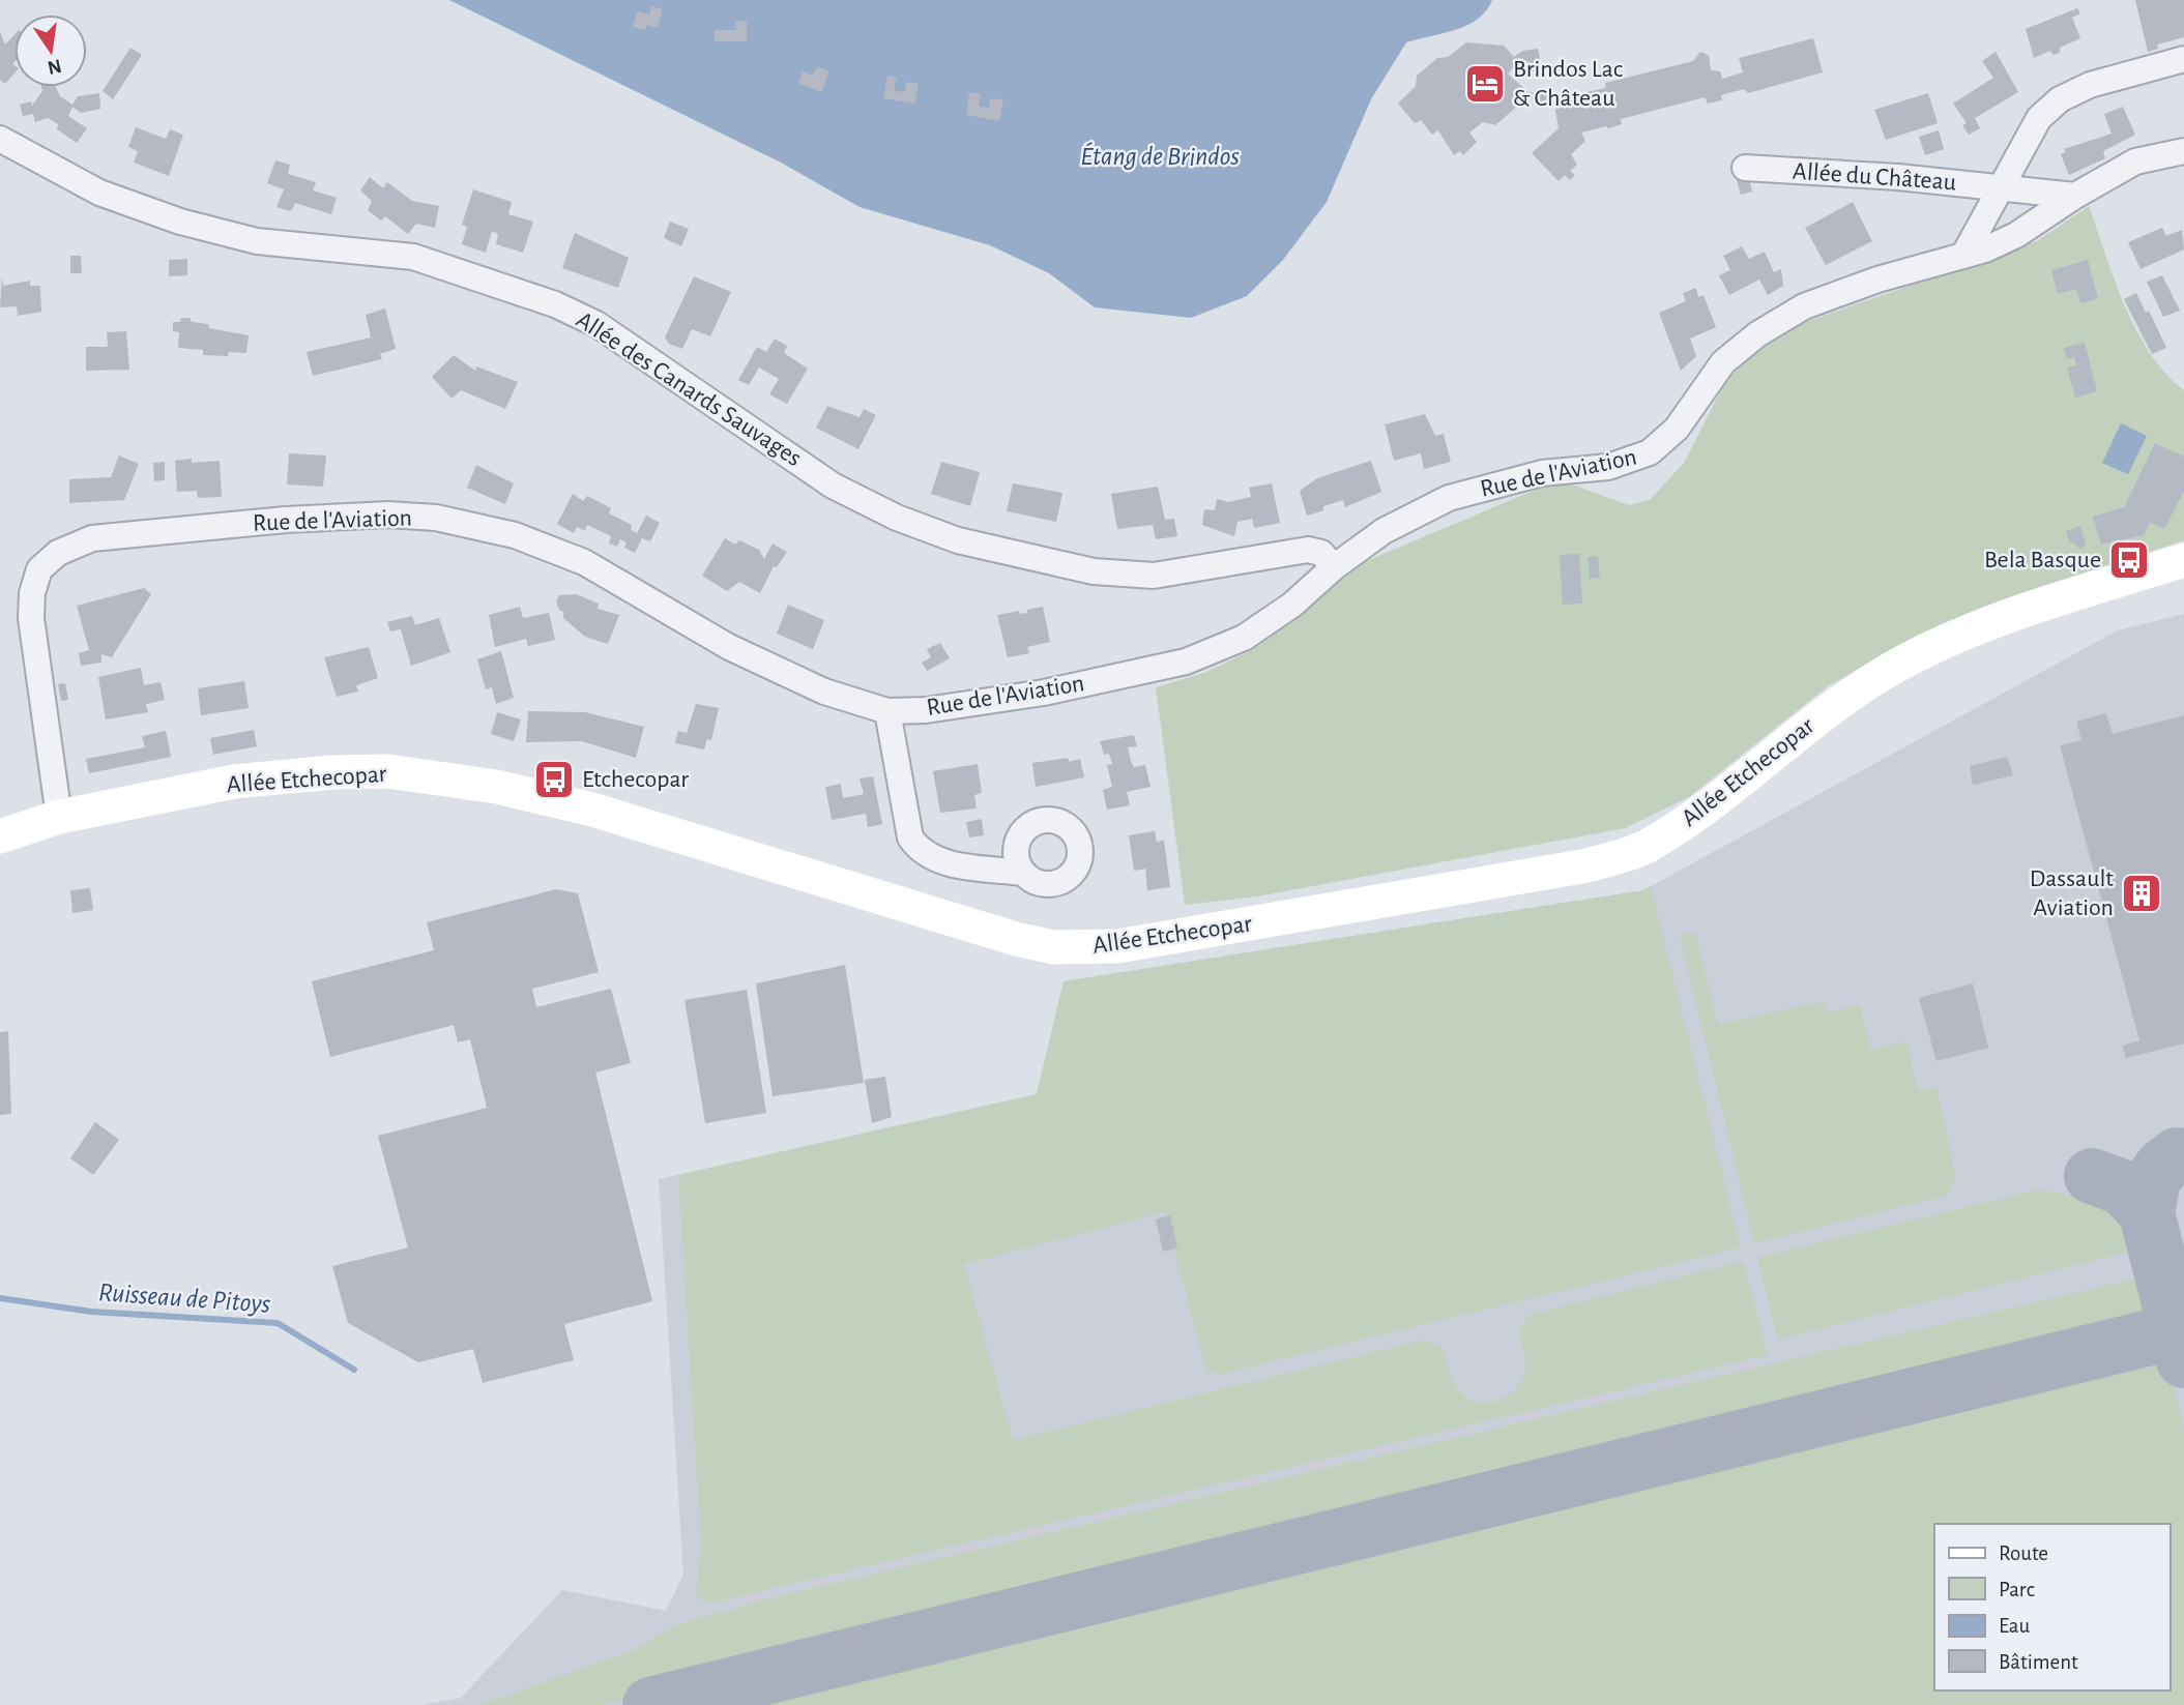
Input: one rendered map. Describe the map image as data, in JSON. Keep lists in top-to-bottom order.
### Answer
{
  "streets": {
    "street": [
      "Allée du Château",
      "Allée des Canards Sauvages",
      "Rue de l'Aviation",
      "Allée Etchecopar"
    ]
  },
  "crossings": [
    ["Allée du Château", "Rue de l'Aviation"],
    ["Allée des Canards Sauvages", "Rue de l'Aviation"],
    ["Rue de l'Aviation", "Allée Etchecopar"]
  ],
  "water": ["Étang de Brindos", "Ruisseau de Pitoys"],
  "places": {
    "hotel": ["Brindos Lac & Château"],
    "bus stop": ["Bela Basque", "Etchecopar"],
    "building": ["Dassault Aviation"]
  },
  "legend": [
    "Route",
    "Parc",
    "Eau",
    "Bâtiment"
  ],
  "north": "bottom"
}
